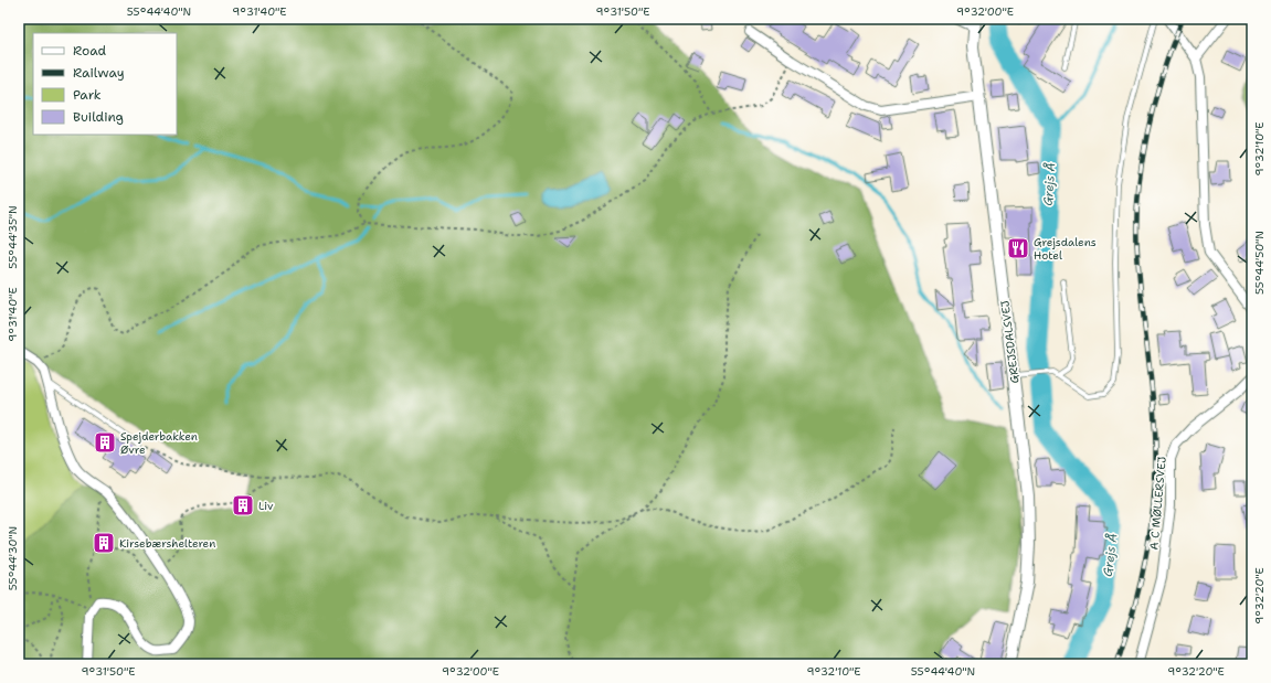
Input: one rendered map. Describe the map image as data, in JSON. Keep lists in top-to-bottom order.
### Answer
{
  "streets": {
    "street": ["GREJSDALSVEJ", "A C MØLLERSVEJ"]
  },
  "water": ["Grejs Å"],
  "places": {
    "restaurant": ["Grejsdalens Hotel"],
    "building": ["Spejderbakken Øvre", "Liv", "Kirsebærshelteren"]
  },
  "legend": [
    "Road",
    "Railway",
    "Park",
    "Building"
  ],
  "coordinates": [
    "55°44'40\"N",
    "9°31'40\"E",
    "9°31'50\"E",
    "9°32'00\"E",
    "9°32'10\"E",
    "55°44'35\"N",
    "55°44'50\"N",
    "55°44'30\"N",
    "9°32'20\"E"
  ]
}
